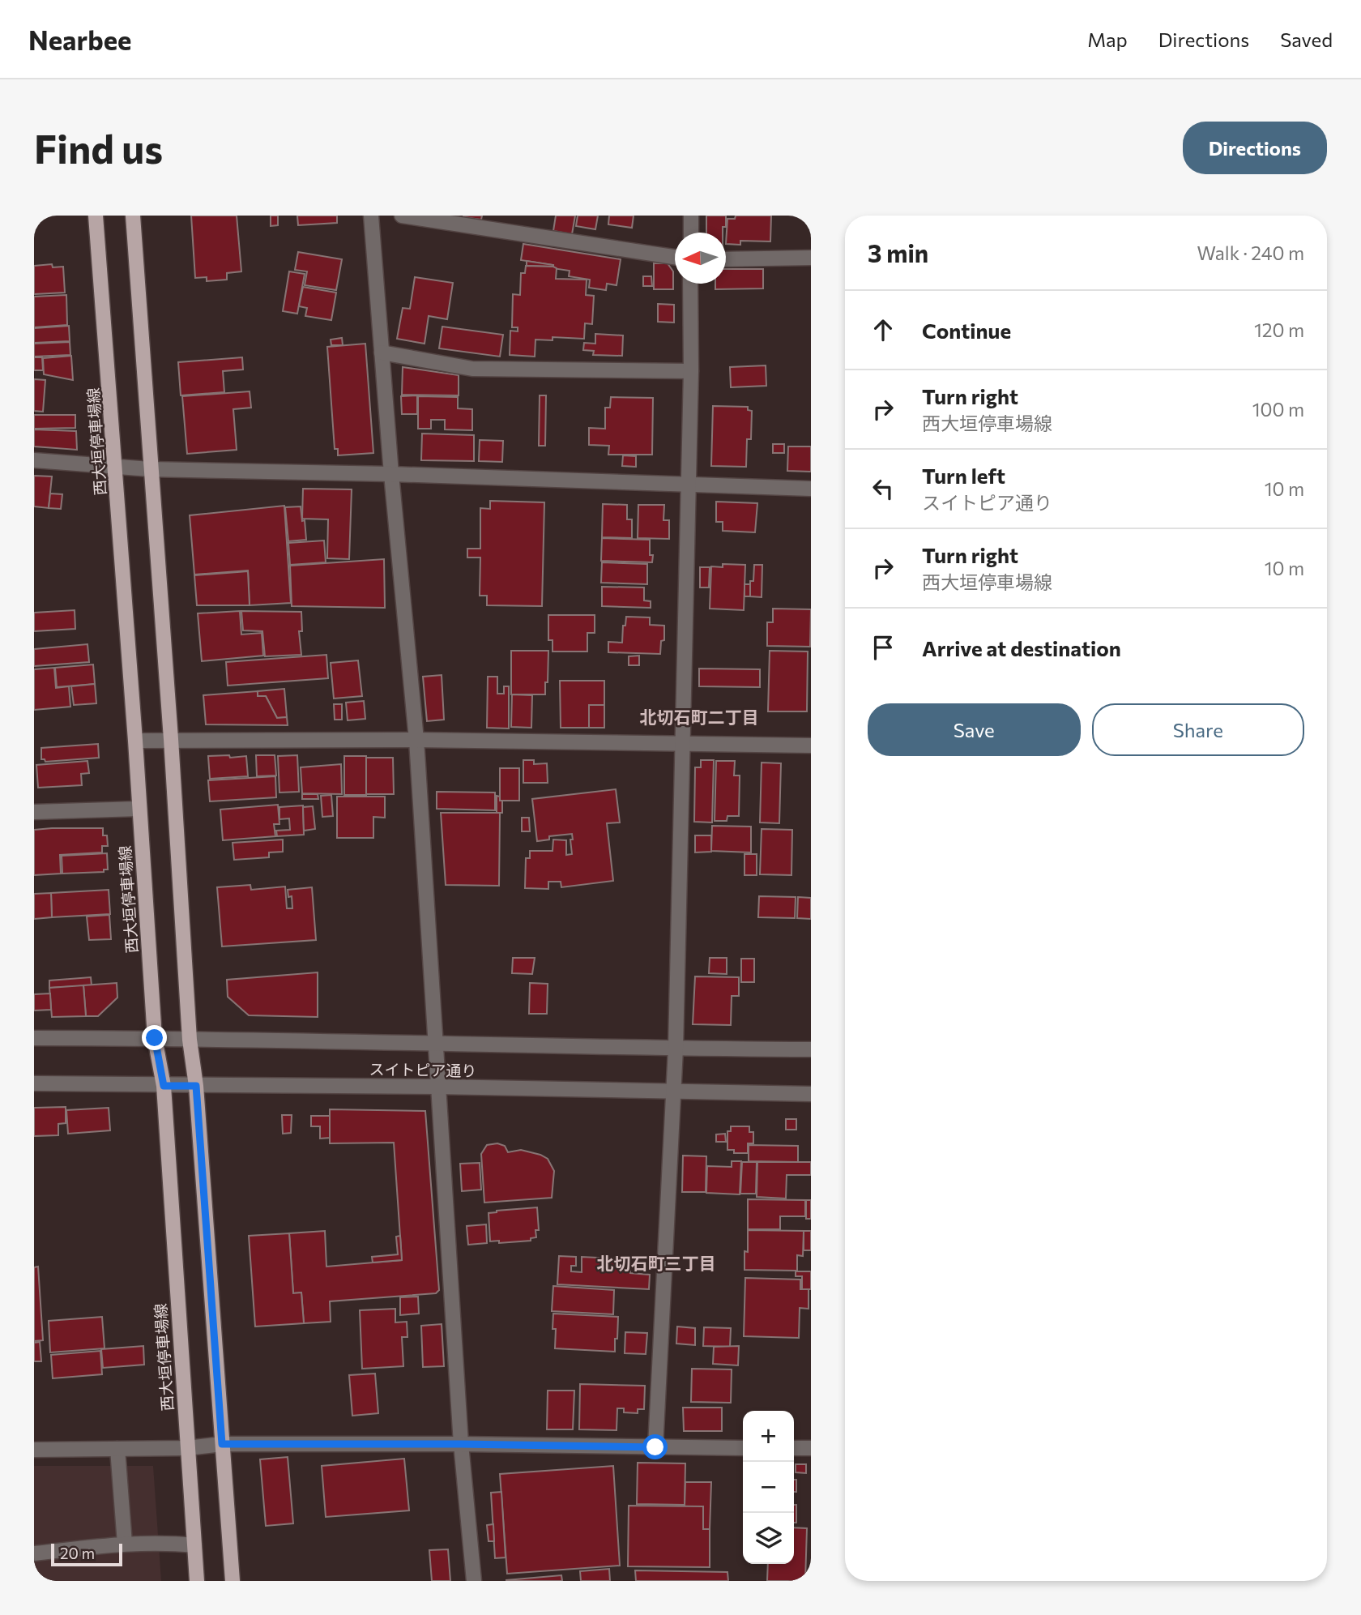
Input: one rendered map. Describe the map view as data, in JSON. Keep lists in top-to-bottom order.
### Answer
{
  "streets": {
    "main road": ["西大垣停車場線"],
    "street": ["スイトピア通り"]
  },
  "crossings": [
    ["西大垣停車場線", "スイトピア通り"]
  ],
  "districts": ["北切石町二丁目", "北切石町三丁目"],
  "scale_bar": "20 m",
  "north": "left",
  "page": {
    "header": "Nearbee",
    "nav": ["Map", "Directions", "Saved"],
    "buttons": [
      "Directions",
      ["Save", "Share"]
    ],
    "title": "Find us",
    "heading": ["3 min", "Walk · 240 m"],
    "list": [
      ["Continue", "120 m"],
      ["Turn right", "西大垣停車場線", "100 m"],
      ["Turn left", "スイトピア通り", "10 m"],
      ["Turn right", "西大垣停車場線", "10 m"],
      "Arrive at destination"
    ],
    "map_buttons": ["+", "−"],
    "scale": "20 m"
  }
}
